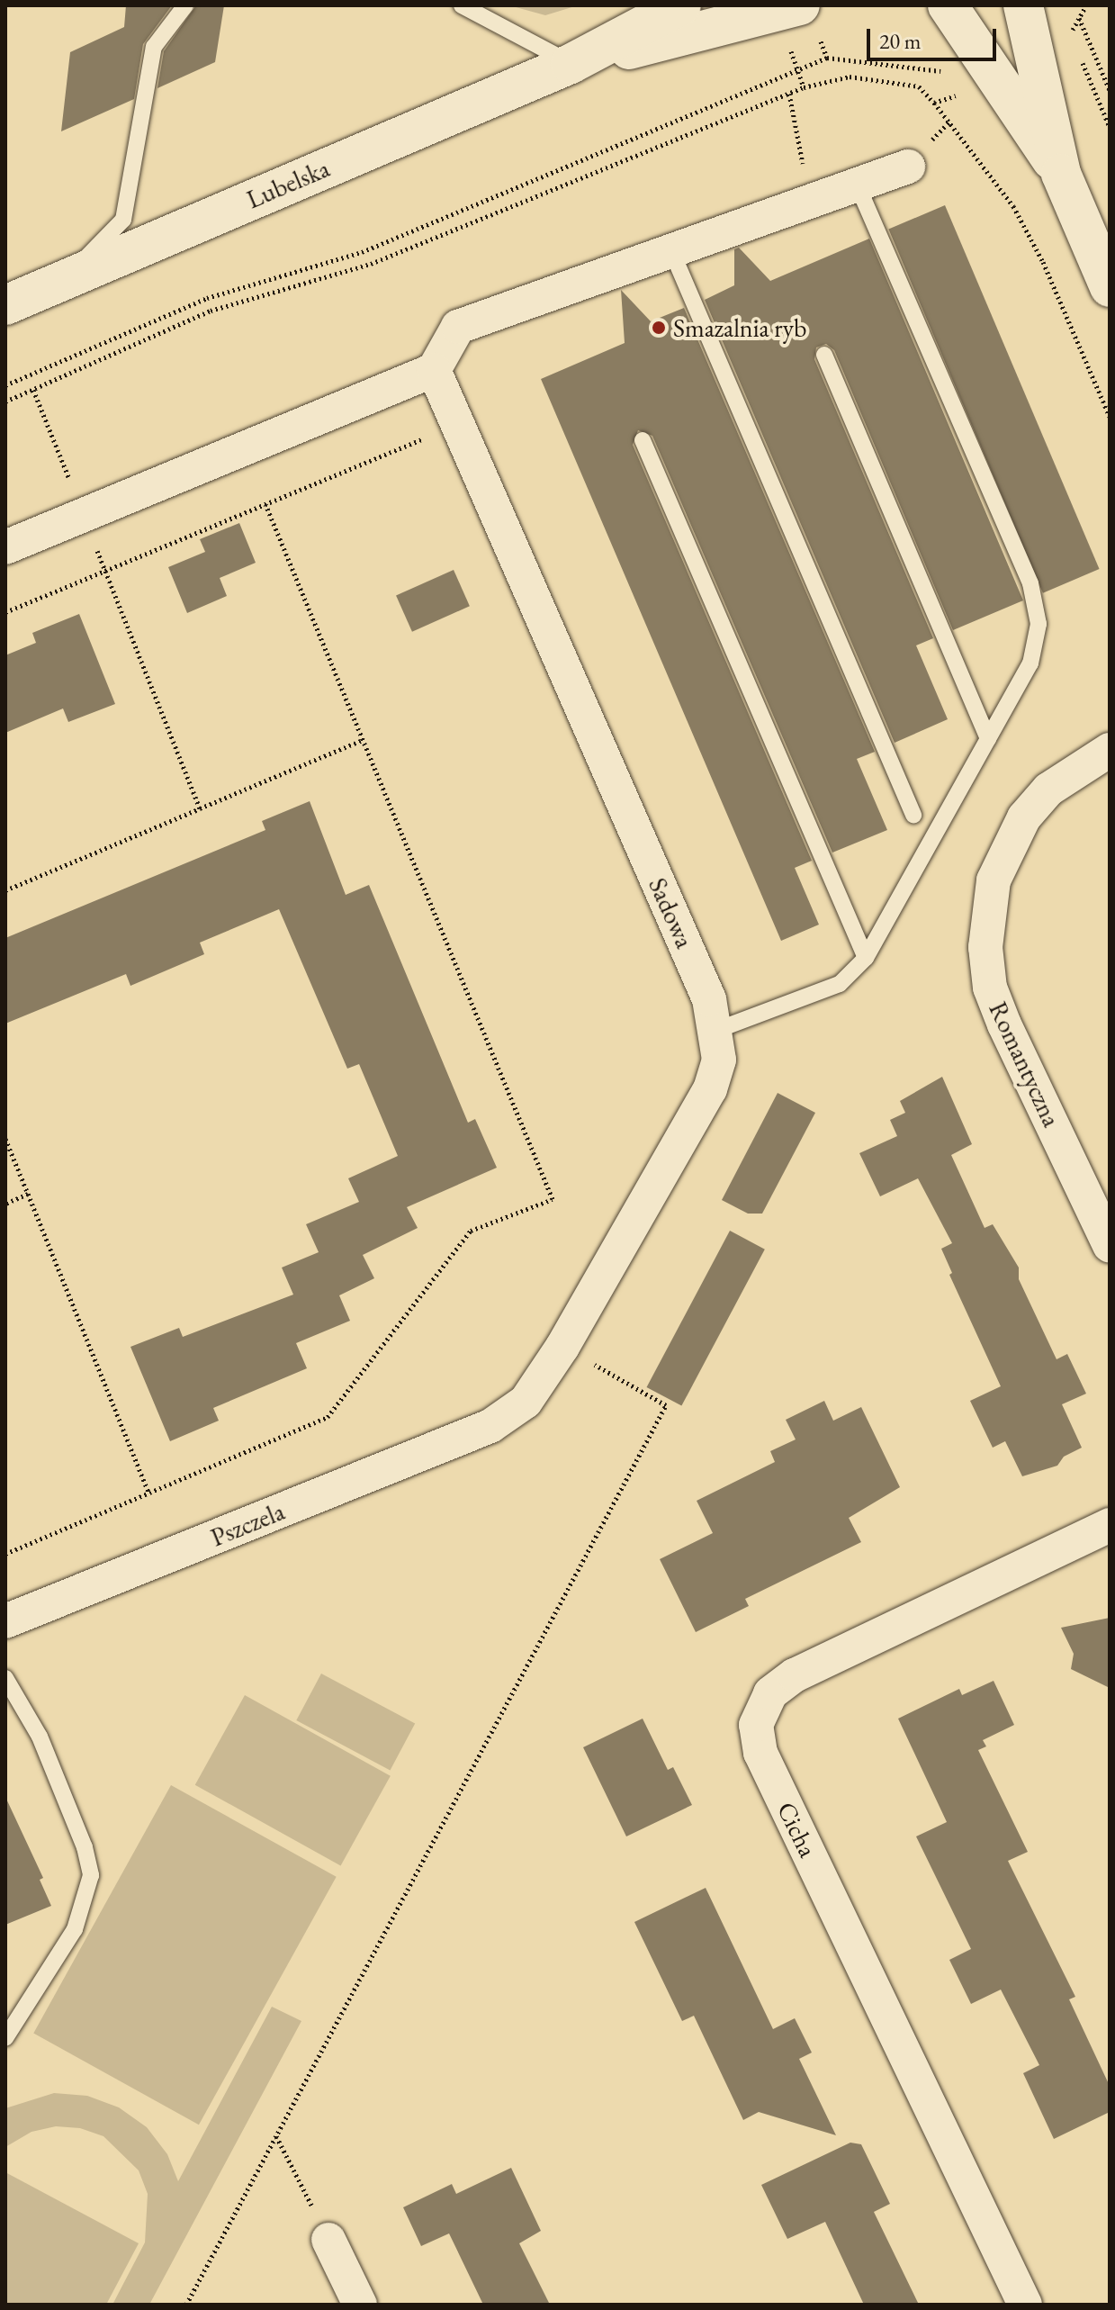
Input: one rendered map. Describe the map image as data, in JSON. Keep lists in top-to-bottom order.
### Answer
{
  "streets": {
    "main road": ["Lubelska"],
    "street": [
      "Sadowa",
      "Romantyczna",
      "Pszczela",
      "Cicha"
    ]
  },
  "crossings": [
    ["Sadowa", "Pszczela"]
  ],
  "places": ["Smazalnia ryb"],
  "scale_bar": "20 m"
}
